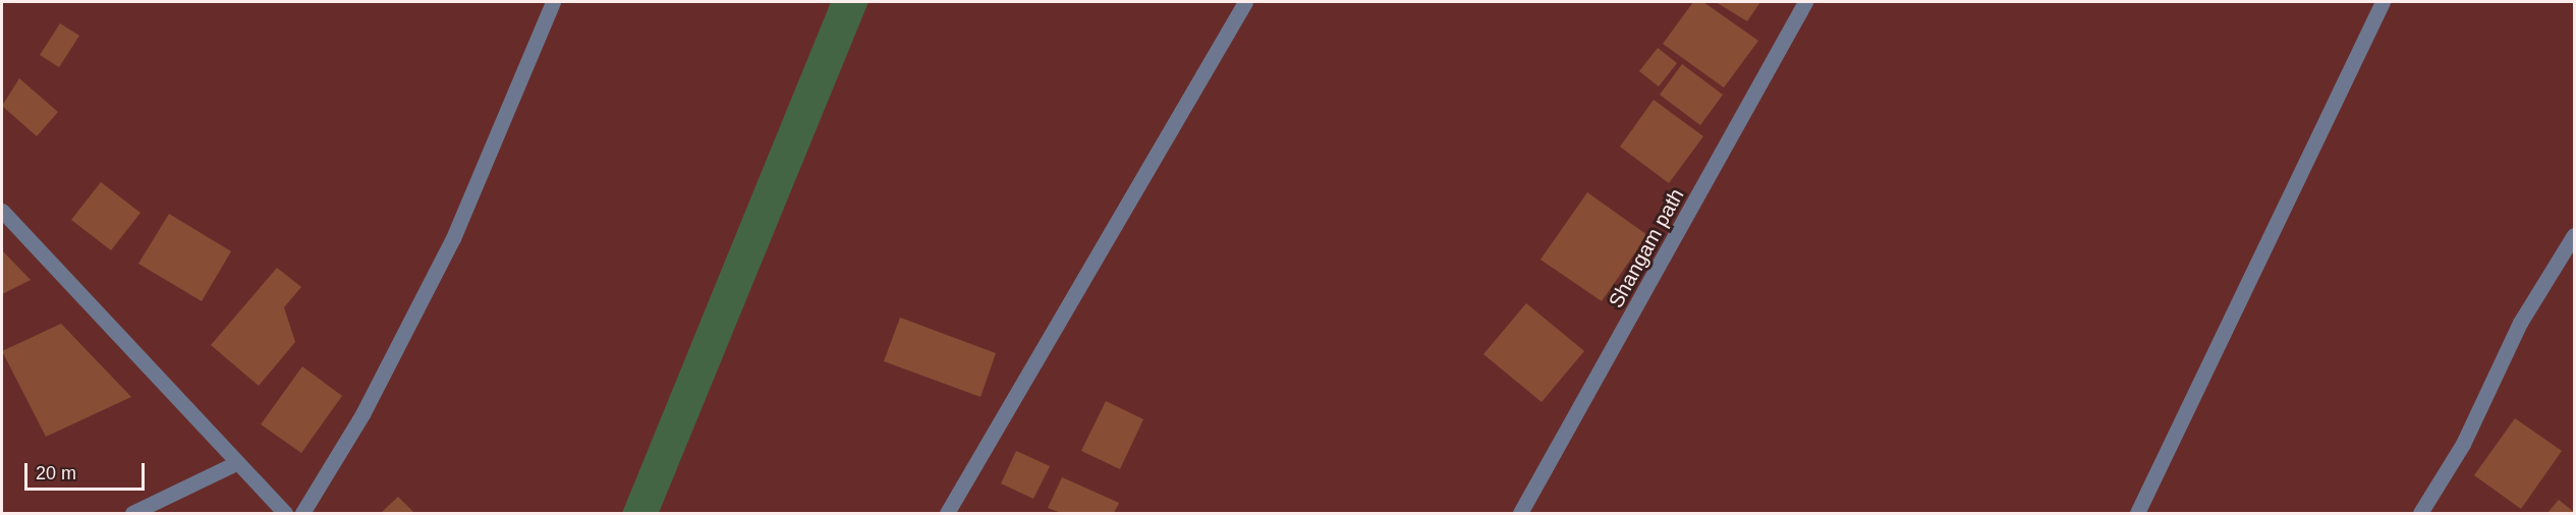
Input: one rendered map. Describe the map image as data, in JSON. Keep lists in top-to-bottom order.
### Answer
{
  "streets": {
    "street": ["Shangam path"]
  },
  "scale_bar": "20 m"
}
